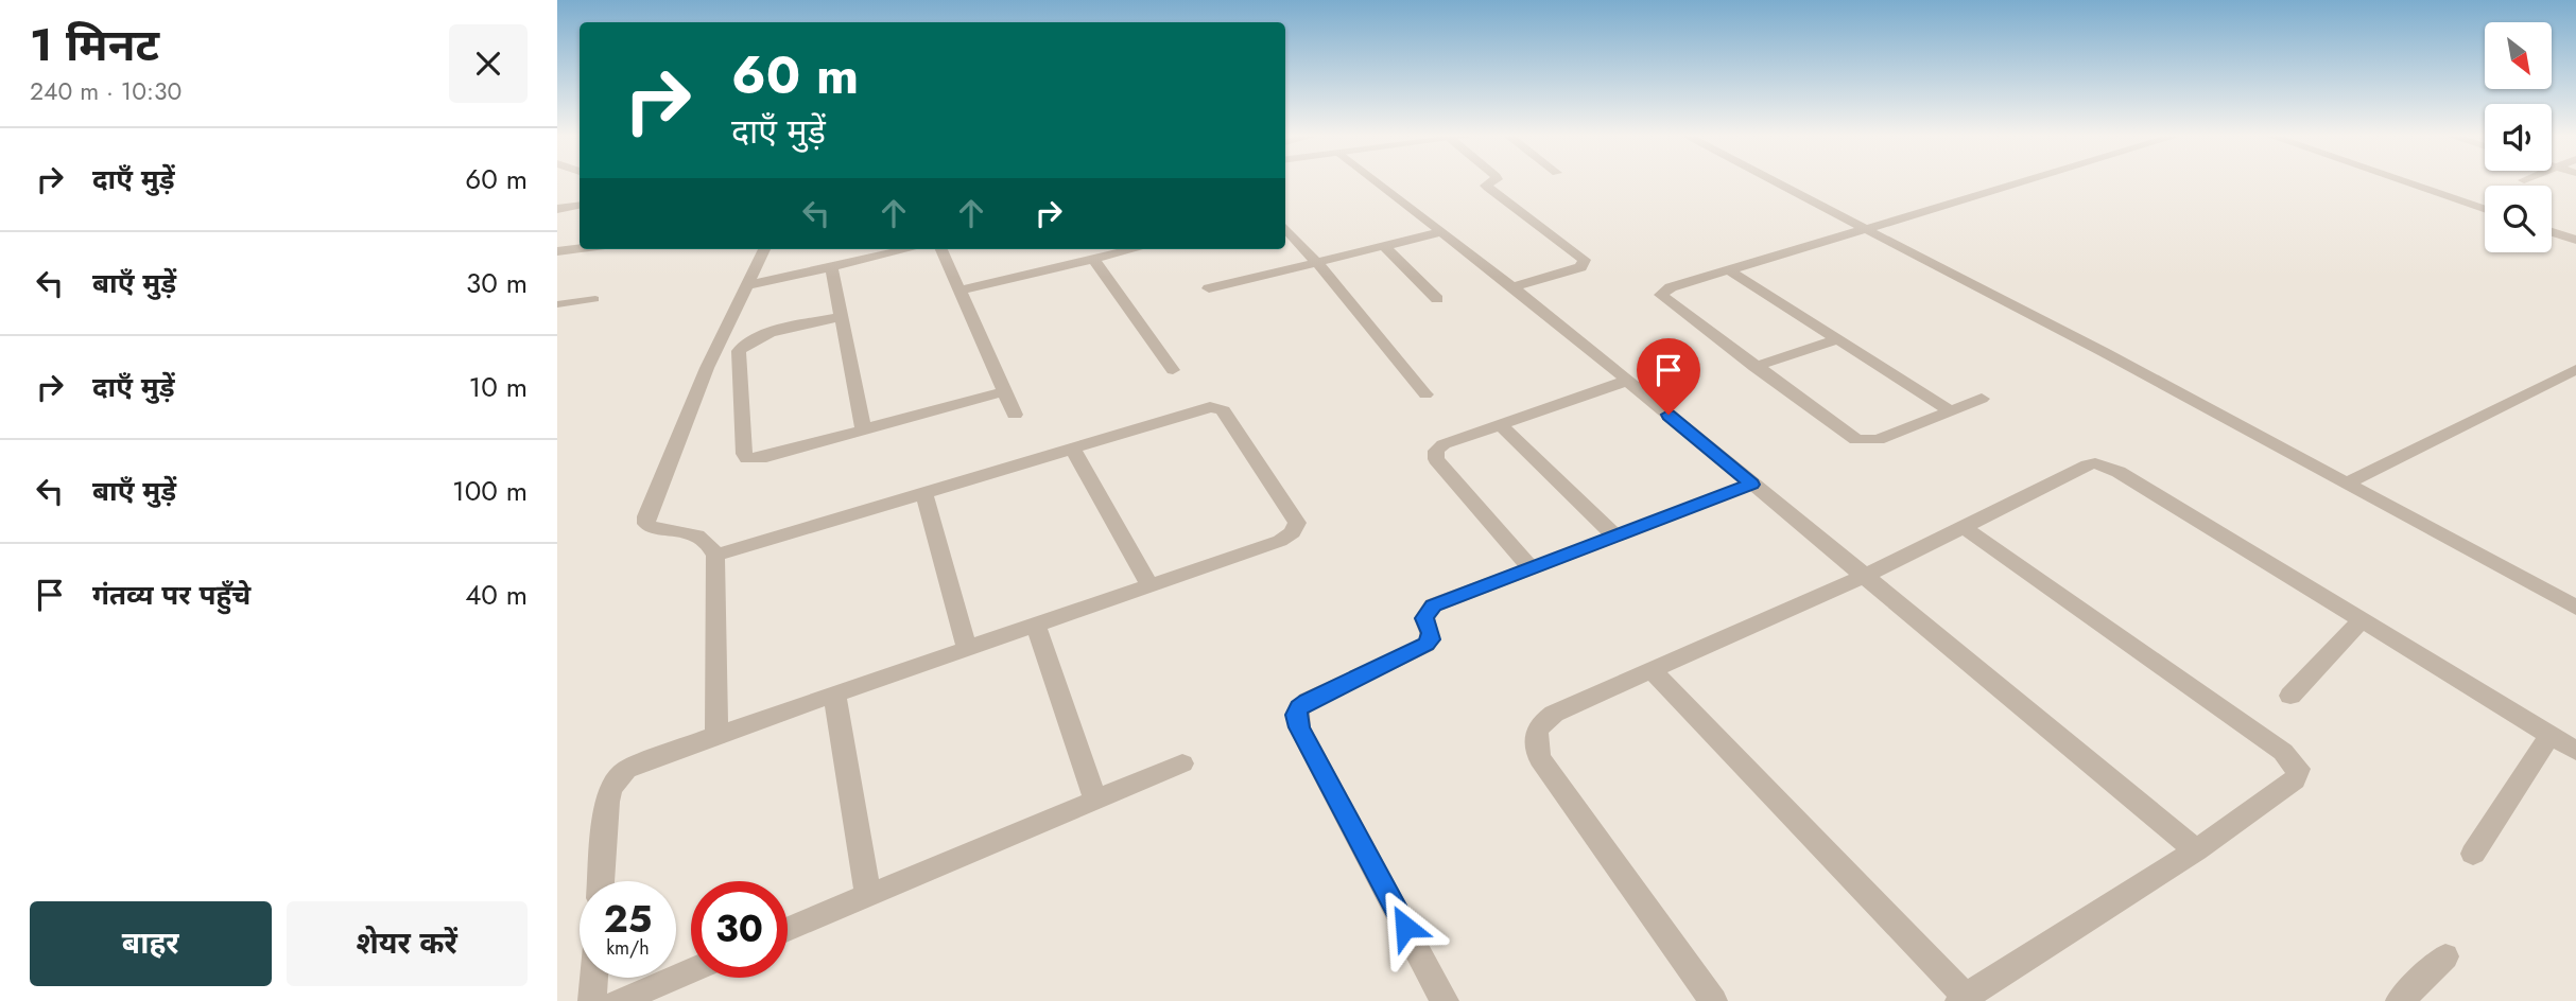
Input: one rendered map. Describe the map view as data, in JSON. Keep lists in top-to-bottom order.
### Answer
{
  "north": "bottom right",
  "page": {
    "heading": ["1 मिनट", "240 m · 10:30"],
    "turn": ["60 m", "दाएँ मुड़ें"],
    "list": [
      {
        "name": "दाएँ मुड़ें",
        "value": "60 m"
      },
      {
        "name": "बाएँ मुड़ें",
        "value": "30 m"
      },
      {
        "name": "दाएँ मुड़ें",
        "value": "10 m"
      },
      {
        "name": "बाएँ मुड़ें",
        "value": "100 m"
      },
      {
        "name": "गंतव्य पर पहुँचे",
        "value": "40 m"
      }
    ],
    "speed": "25 km/h",
    "limit": "30",
    "buttons": ["बाहर", "शेयर करें"]
  }
}
